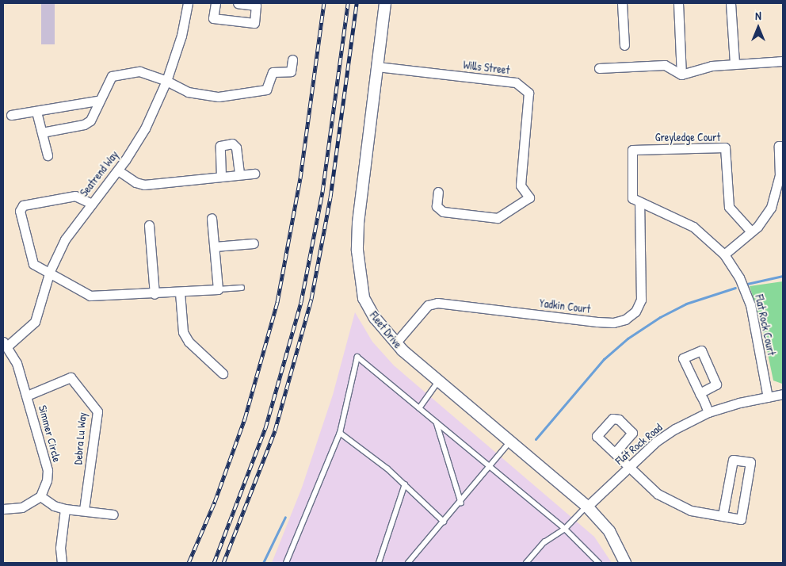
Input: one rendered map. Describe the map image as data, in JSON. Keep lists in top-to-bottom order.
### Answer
{
  "streets": {
    "street": [
      "Wills Street",
      "Greyledge Court",
      "Seatrend Way",
      "Yadkin Court",
      "Flat Rock Court",
      "Fleet Drive",
      "Simmer Circle",
      "Debra Lu Way",
      "Flat Rock Road"
    ]
  },
  "crossings": [
    ["Wills Street", "Fleet Drive"],
    ["Greyledge Court", "Yadkin Court"],
    ["Greyledge Court", "Flat Rock Court"],
    ["Seatrend Way", "Simmer Circle"],
    ["Yadkin Court", "Flat Rock Court"],
    ["Yadkin Court", "Fleet Drive"],
    ["Flat Rock Court", "Flat Rock Road"],
    ["Fleet Drive", "Flat Rock Road"],
    ["Simmer Circle", "Debra Lu Way"]
  ],
  "north": "top"
}
